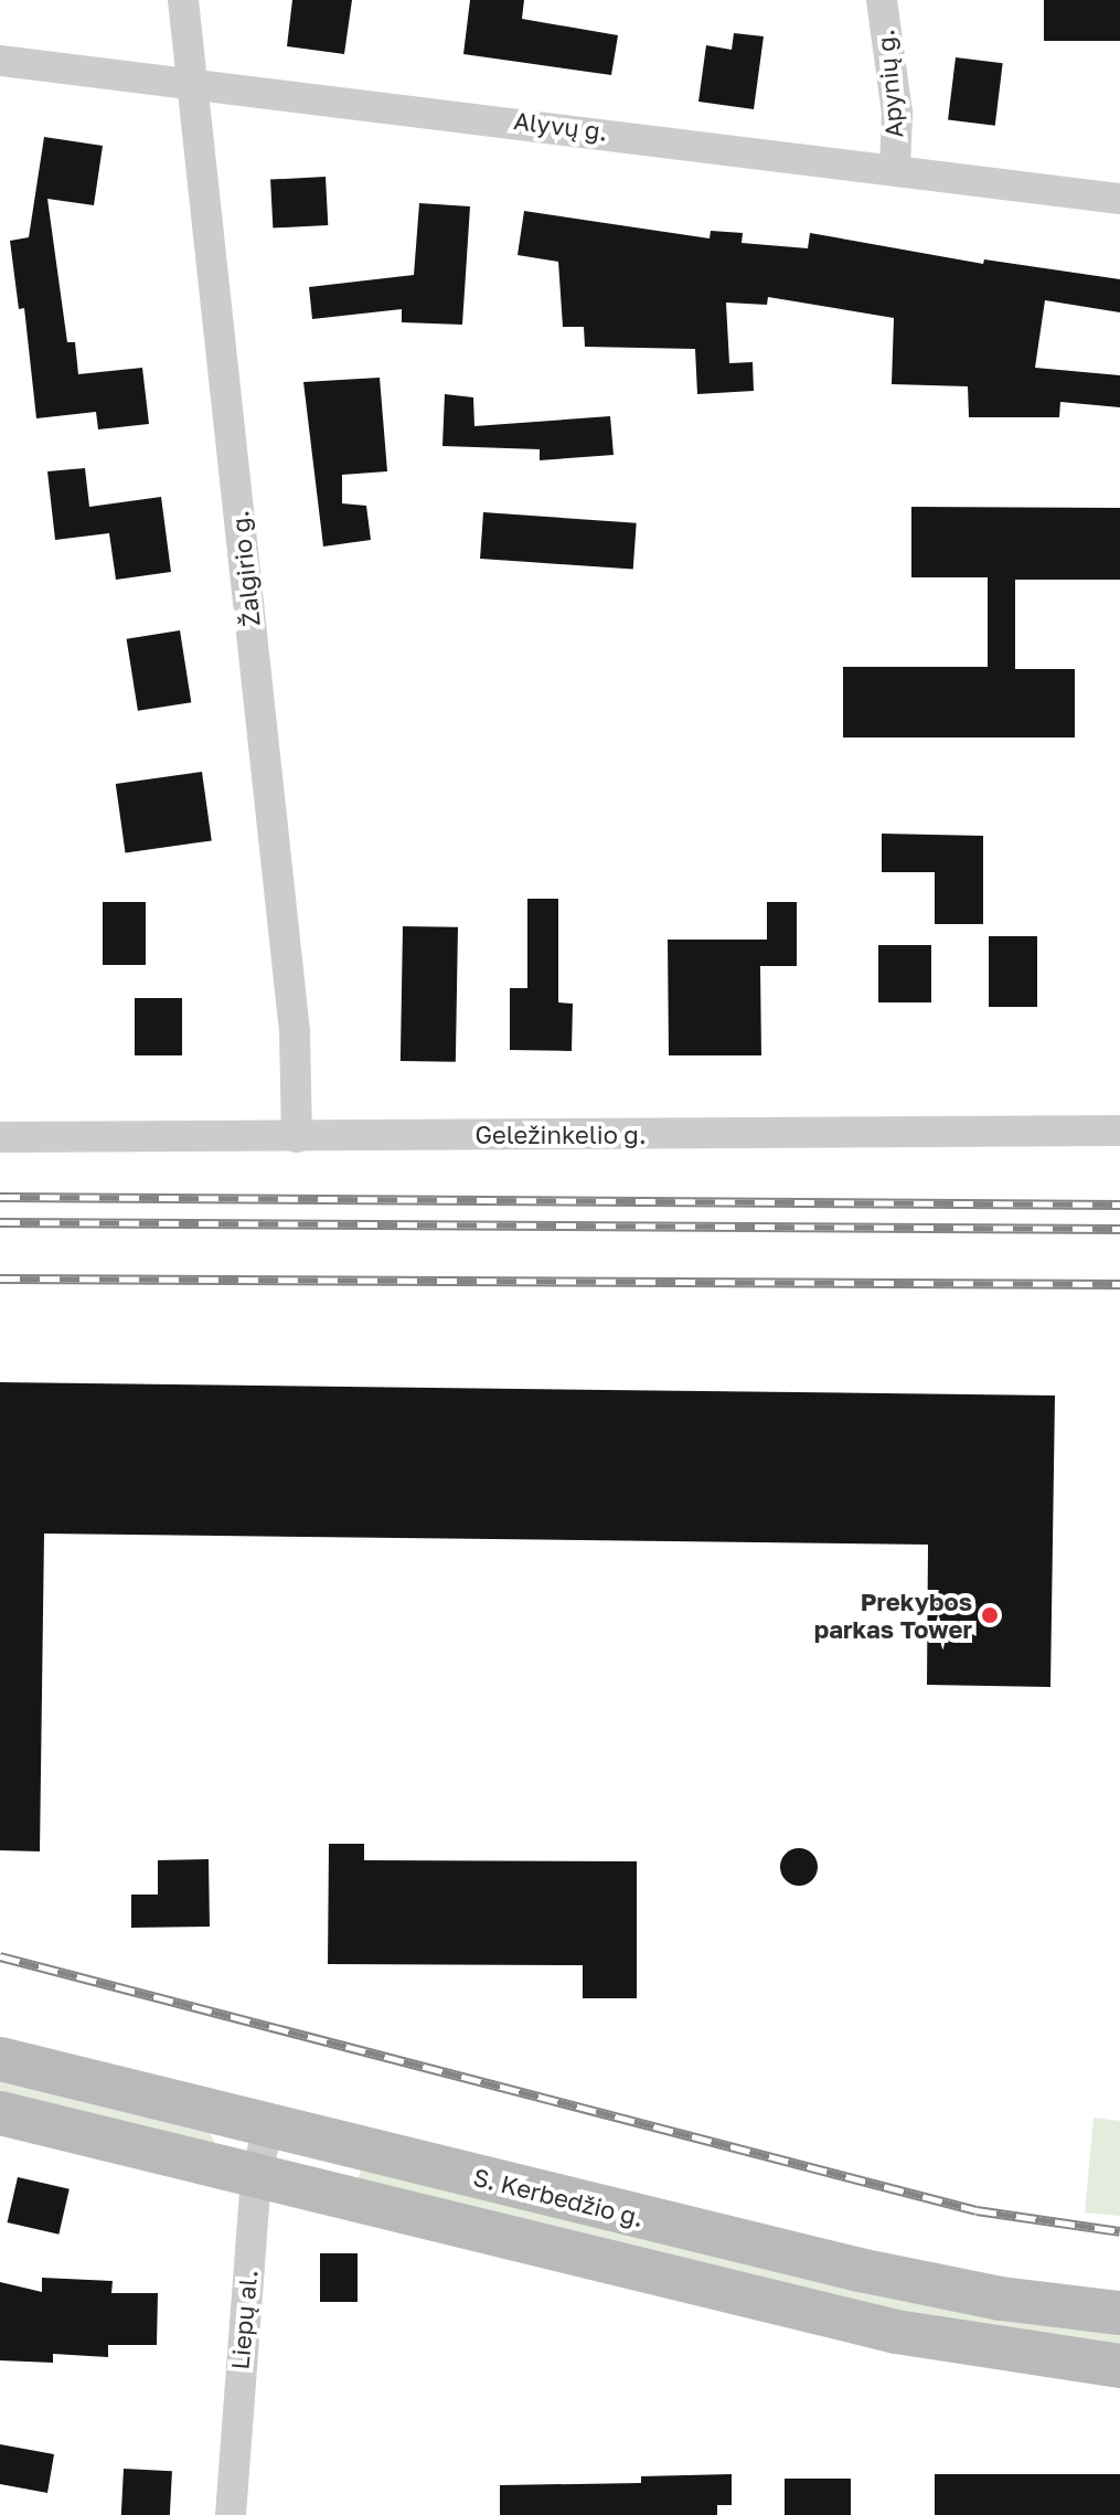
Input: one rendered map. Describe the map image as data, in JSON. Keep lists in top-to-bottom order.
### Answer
{
  "streets": {
    "main road": ["S. Kerbedžio g."],
    "street": [
      "Apynių g.",
      "Alyvų g.",
      "Žalgirio g.",
      "Geležinkelio g.",
      "Liepų al."
    ]
  },
  "crossings": [
    ["Apynių g.", "Alyvų g."],
    ["Alyvų g.", "Žalgirio g."],
    ["Žalgirio g.", "Geležinkelio g."],
    ["S. Kerbedžio g.", "Liepų al."]
  ],
  "places": ["Prekybos parkas Tower"]
}
